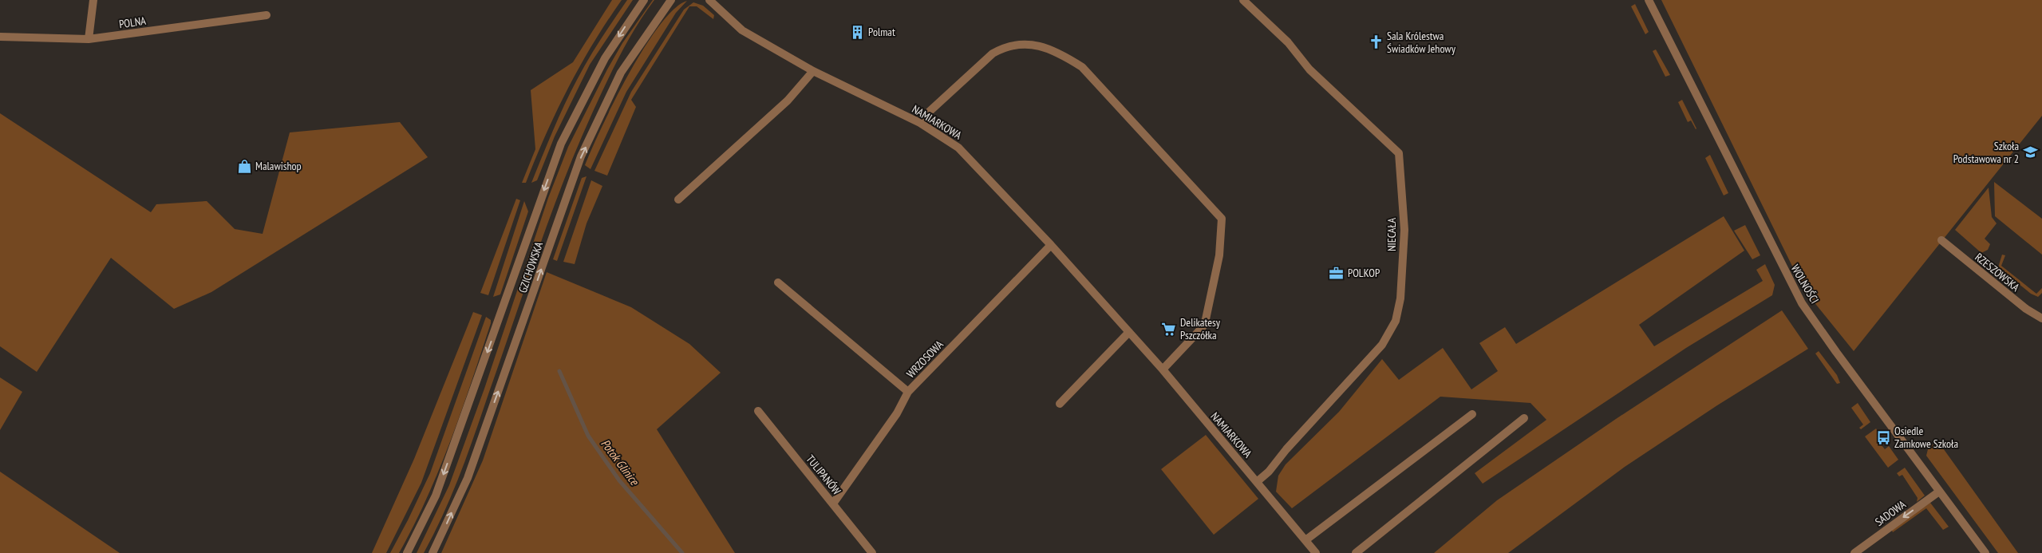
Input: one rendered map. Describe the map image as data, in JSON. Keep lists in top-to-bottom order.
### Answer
{
  "streets": {
    "street": [
      "POLNA",
      "NAMIARKOWA",
      "NIECAŁA",
      "GZICHOWSKA",
      "RZESZOWSKA",
      "WOLNOŚCI",
      "WRZOSOWA",
      "TULIPANÓW",
      "SADOWA"
    ]
  },
  "crossings": [
    ["NAMIARKOWA", "NIECAŁA"],
    ["NAMIARKOWA", "WRZOSOWA"],
    ["WOLNOŚCI", "SADOWA"],
    ["WRZOSOWA", "TULIPANÓW"]
  ],
  "one_way": ["SADOWA"],
  "water": ["Potok Glinice"],
  "places": {
    "building": ["Polmat"],
    "church": ["Sala Królestwa Świadków Jehowy"],
    "school or university": ["Szkoła Podstawowa nr 2"],
    "shop": ["Malawishop"],
    "office": ["POLKOP"],
    "supermarket": ["Delikatesy Pszczółka"],
    "bus stop": ["Osiedle Zamkowe Szkoła"]
  }
}
